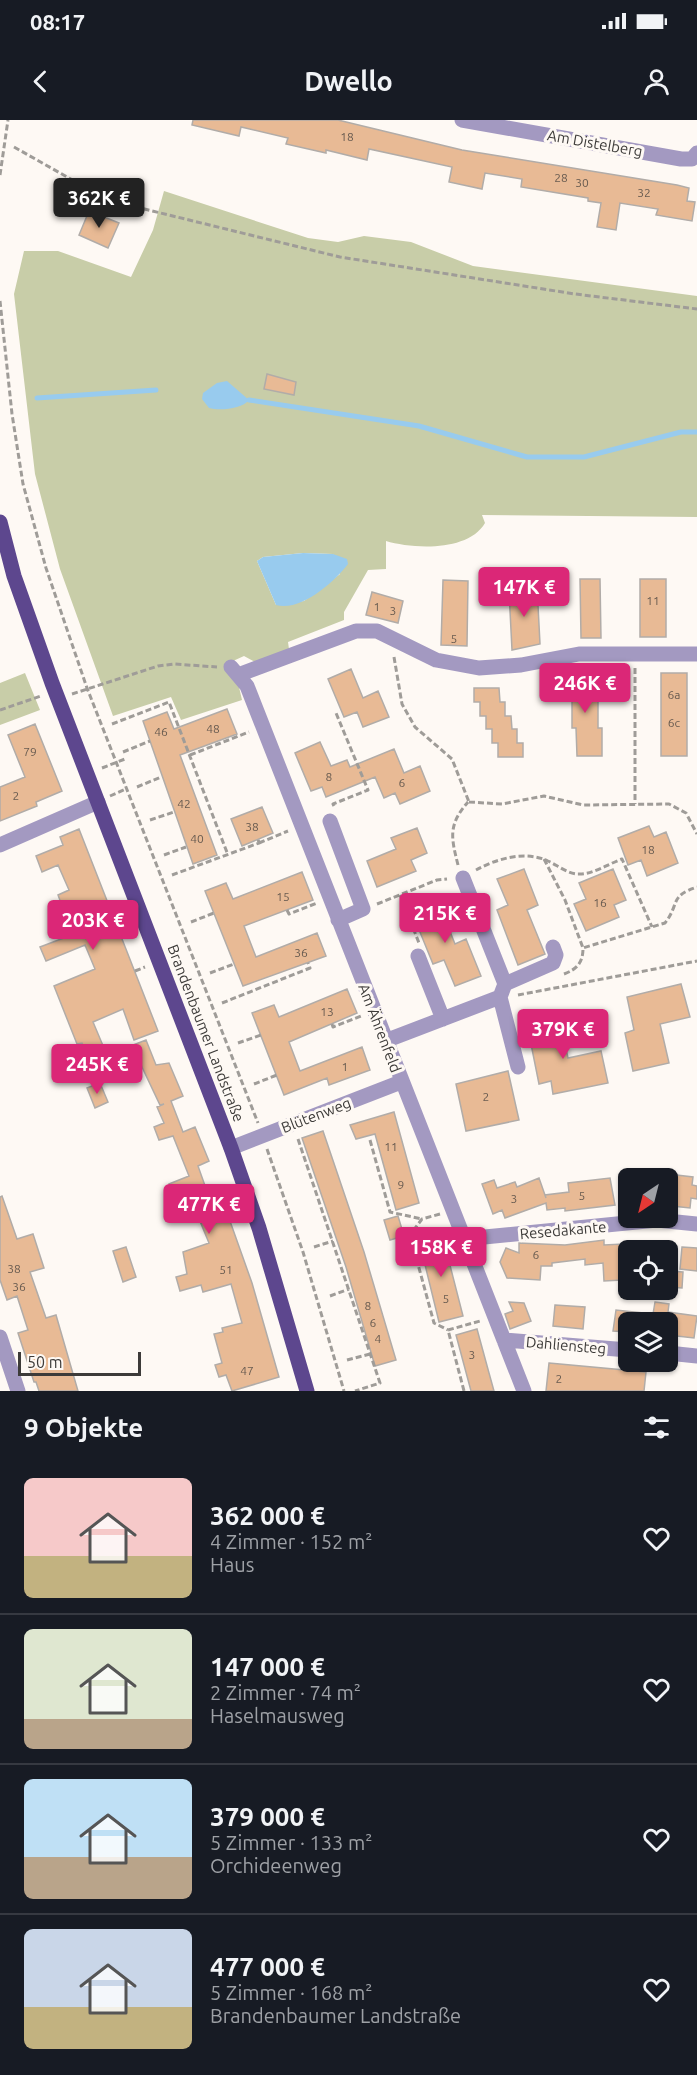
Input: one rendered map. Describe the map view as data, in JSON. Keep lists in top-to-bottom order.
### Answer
{
  "streets": {
    "main road": ["Brandenbaumer Landstraße"],
    "street": [
      "Am Distelberg",
      "Am Ährenfeld",
      "Blütenweg",
      "Resedakante",
      "Dahliensteg"
    ]
  },
  "crossings": [
    ["Am Ährenfeld", "Blütenweg"],
    ["Am Ährenfeld", "Resedakante"],
    ["Am Ährenfeld", "Dahliensteg"],
    ["Brandenbaumer Landstraße", "Blütenweg"]
  ],
  "house_numbers": [
    "18",
    "28",
    "30",
    "32",
    "11",
    "1",
    "3",
    "5",
    "6a",
    "6c",
    "48",
    "46",
    "79",
    "8",
    "6",
    "2",
    "42",
    "38",
    "40",
    "18",
    "15",
    "16",
    "36",
    "13",
    "1",
    "2",
    "11",
    "9",
    "5",
    "3",
    "6",
    "38",
    "51",
    "36",
    "5",
    "8",
    "6",
    "4",
    "3",
    "47",
    "2"
  ],
  "scale_bar": "50 m",
  "north": "bottom left",
  "page": {
    "status": "08:17",
    "header": "Dwello",
    "price": [
      "362K €",
      "147K €",
      "246K €",
      "215K €",
      "203K €",
      "379K €",
      "245K €",
      "477K €",
      "158K €"
    ],
    "scale": "50 m",
    "heading": "9 Objekte",
    "list": [
      {
        "name": "362 000 €",
        "note": "4 Zimmer · 152 m² · Haus"
      },
      {
        "name": "147 000 €",
        "note": "2 Zimmer · 74 m² · Haselmausweg"
      },
      {
        "name": "379 000 €",
        "note": "5 Zimmer · 133 m² · Orchideenweg"
      },
      {
        "name": "477 000 €",
        "note": "5 Zimmer · 168 m² · Brandenbaumer Landstraße"
      }
    ]
  }
}
